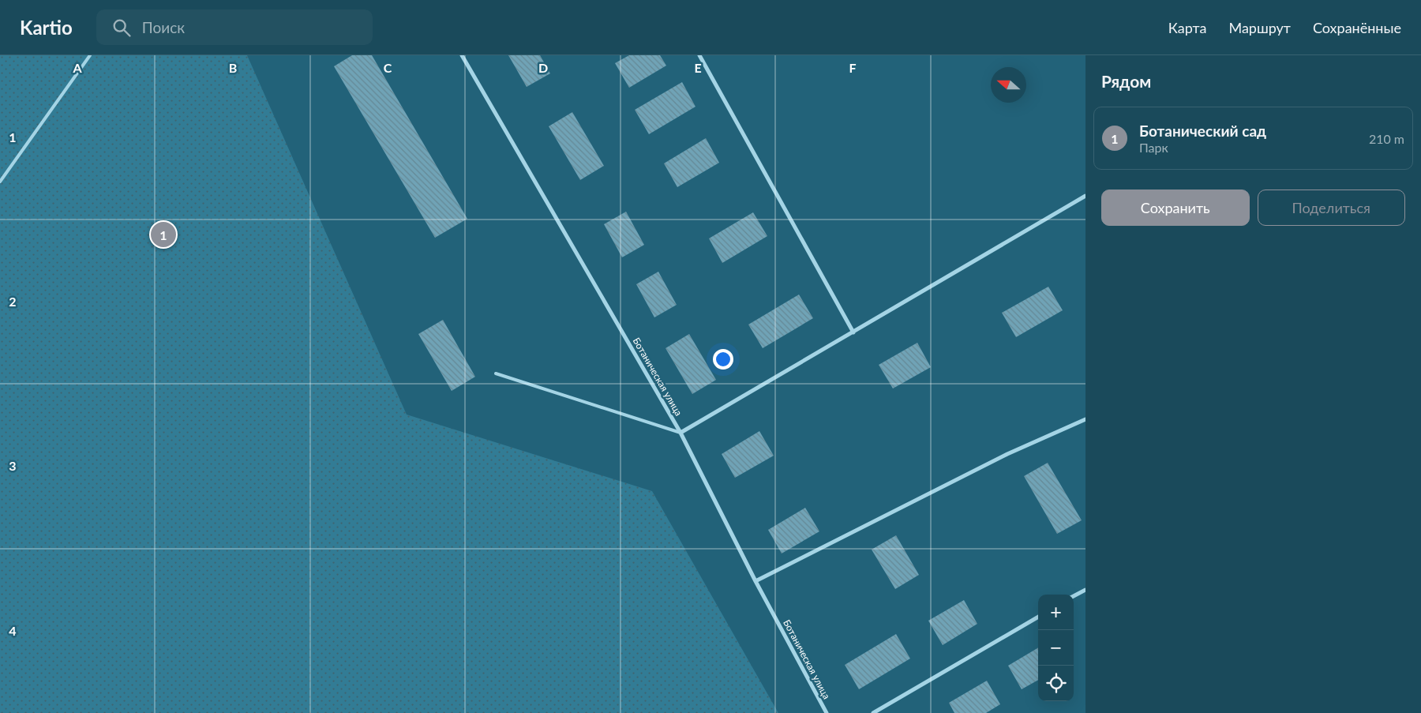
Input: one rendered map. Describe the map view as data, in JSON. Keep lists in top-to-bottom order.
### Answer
{
  "streets": {
    "street": ["Ботаническая улица"]
  },
  "north": "left",
  "page": {
    "header": "Kartio",
    "search": "Поиск",
    "nav": ["Карта", "Маршрут", "Сохранённые"],
    "heading": "Рядом",
    "list": [
      {
        "mark": "1",
        "name": "Ботанический сад",
        "note": "Парк",
        "value": "210 m"
      }
    ],
    "buttons": ["Сохранить", "Поделиться"],
    "pins": "1",
    "map_buttons": ["+", "−"]
  },
  "grid": {
    "columns": [
      "A",
      "B",
      "C",
      "D",
      "E",
      "F"
    ],
    "rows": [
      "1",
      "2",
      "3",
      "4"
    ]
  }
}
